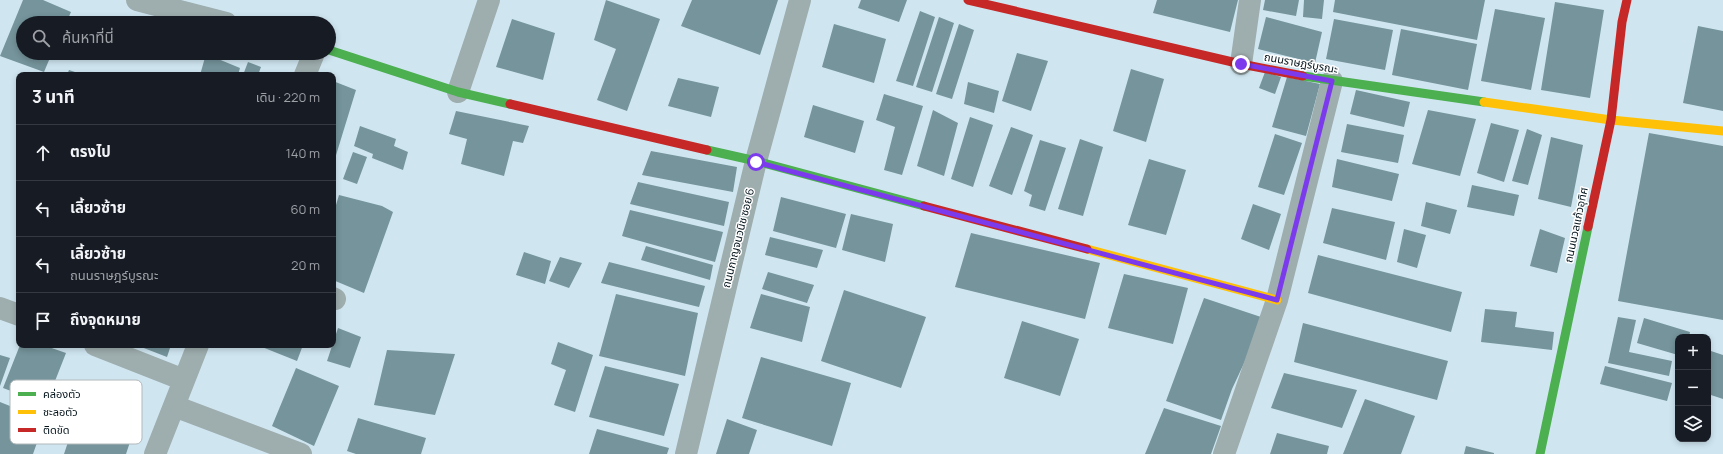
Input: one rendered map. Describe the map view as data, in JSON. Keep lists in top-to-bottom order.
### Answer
{
  "streets": {
    "street": ["ถนนราษฎร์บูรณะ", "ถนนนวลแก้วอุทิศ", "ถนนกาญจนวนิช ซอย 6"]
  },
  "crossings": [
    ["ถนนราษฎร์บูรณะ", "ถนนนวลแก้วอุทิศ"]
  ],
  "legend": ["คล่องตัว", "ชะลอตัว", "ติดขัด"],
  "page": {
    "search": "ค้นหาที่นี่",
    "heading": ["3 นาที", "เดิน · 220 m"],
    "list": [
      ["ตรงไป", "140 m"],
      ["เลี้ยวซ้าย", "60 m"],
      ["เลี้ยวซ้าย", "ถนนราษฎร์บูรณะ", "20 m"],
      "ถึงจุดหมาย"
    ],
    "map_buttons": ["+", "−"]
  }
}
